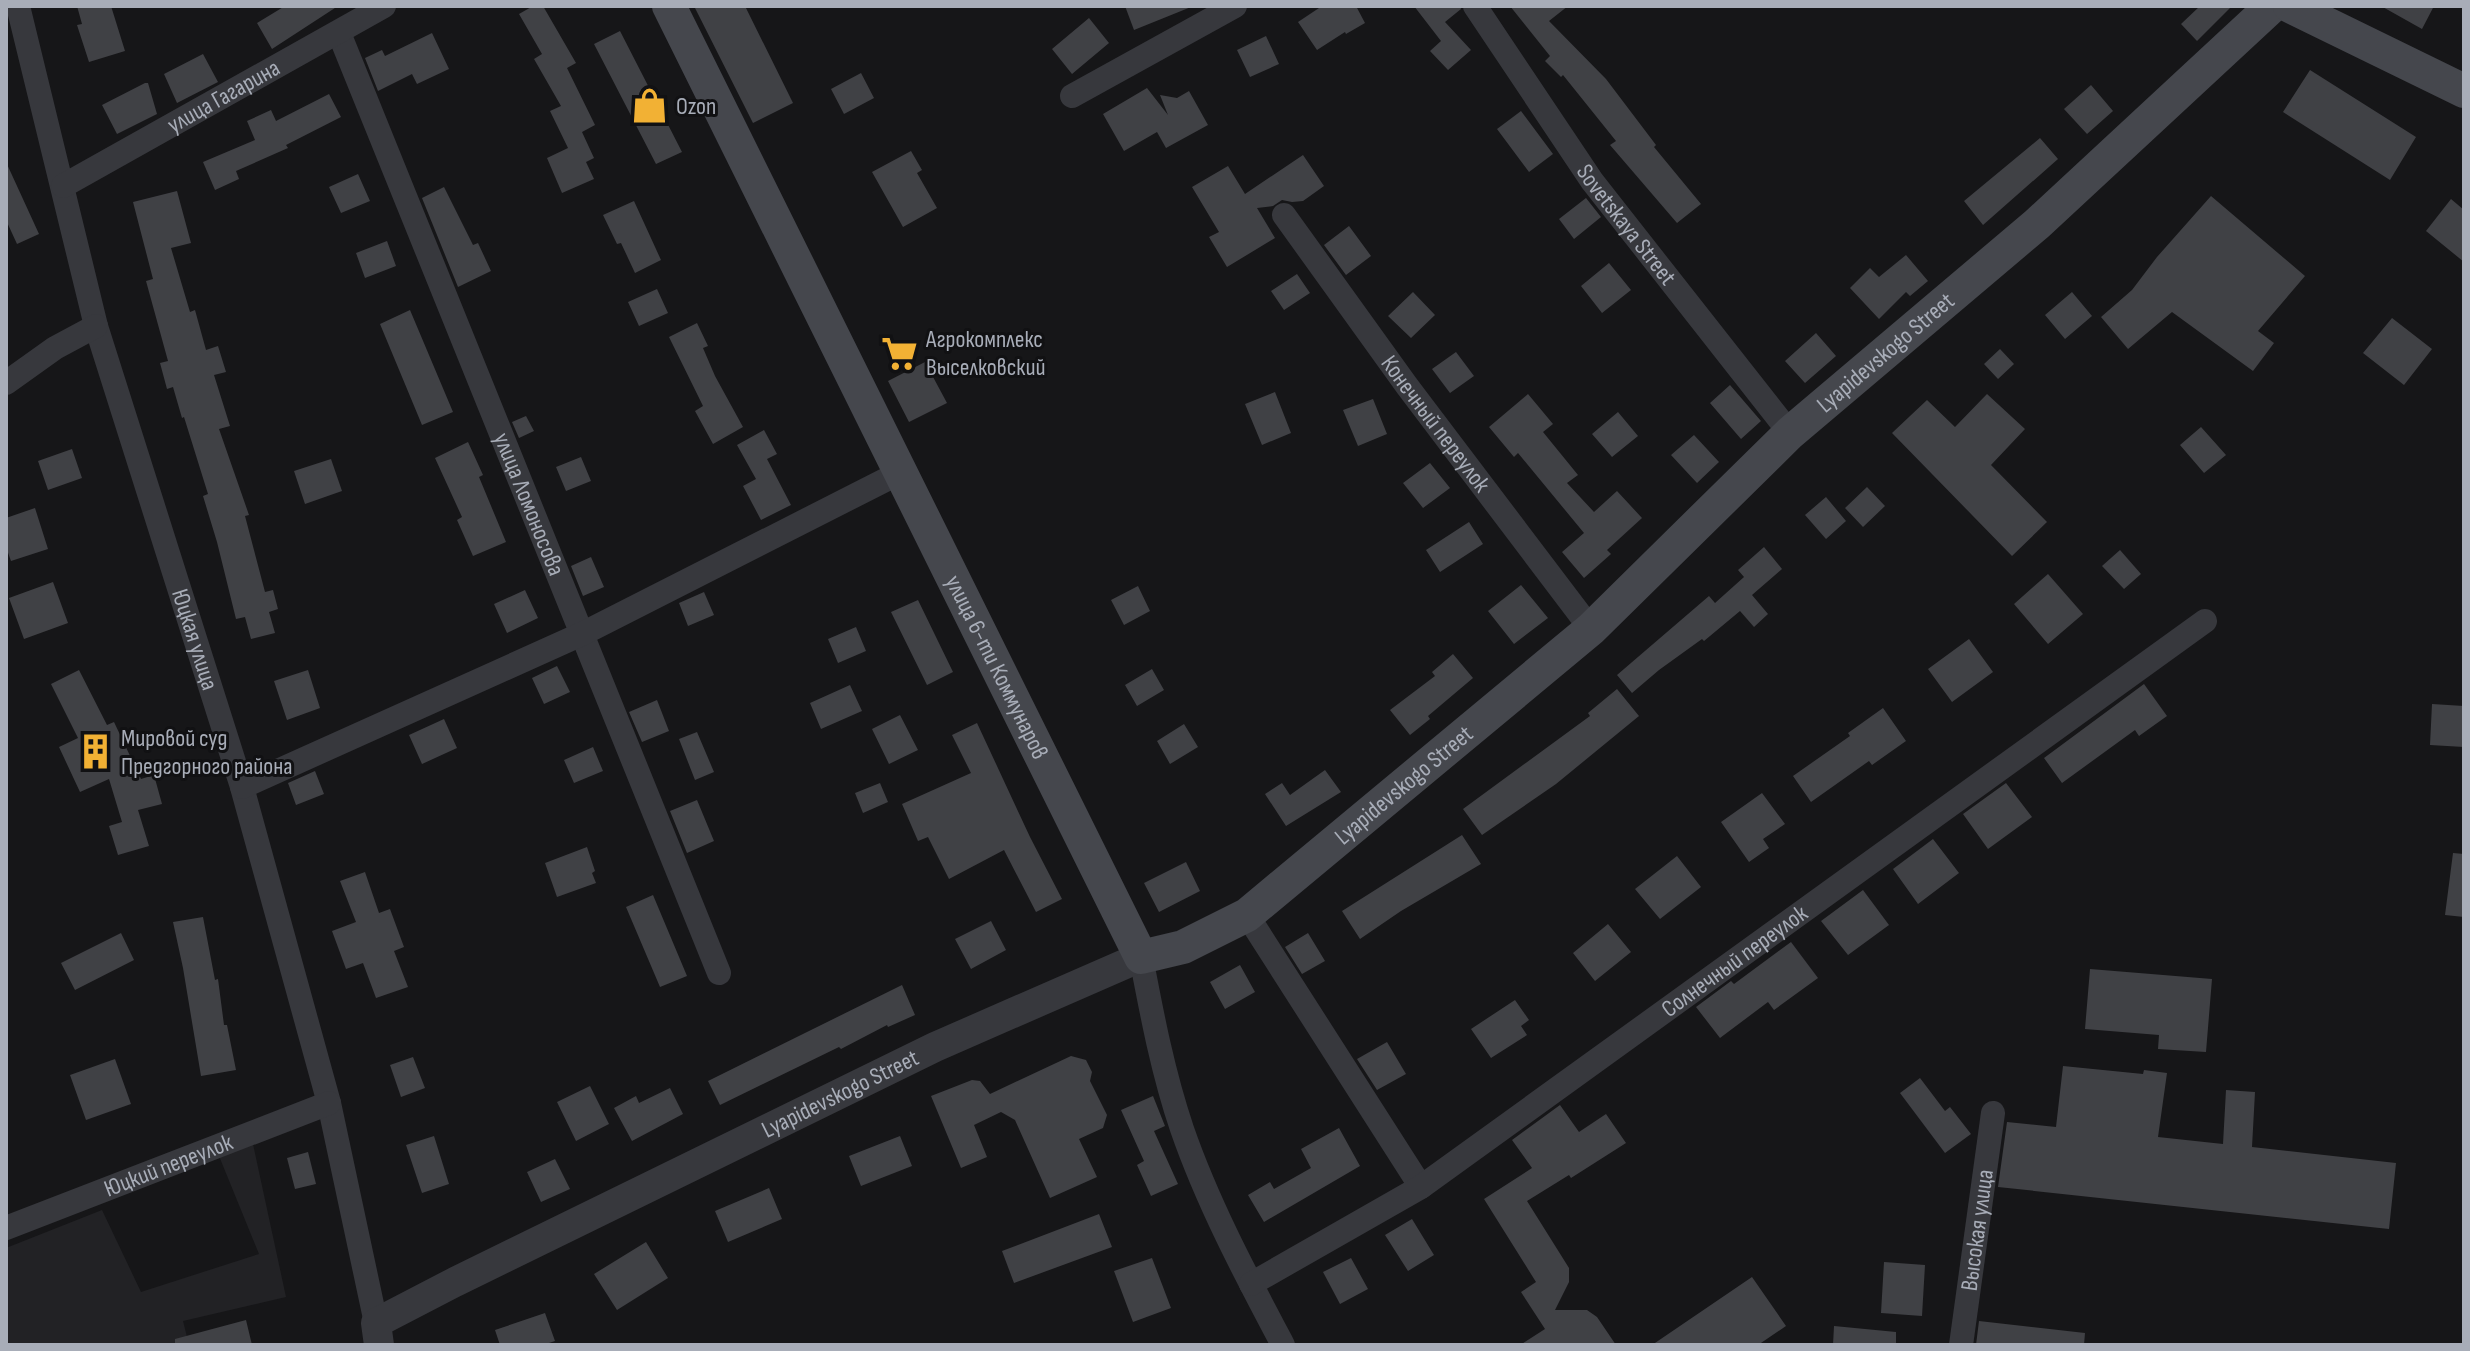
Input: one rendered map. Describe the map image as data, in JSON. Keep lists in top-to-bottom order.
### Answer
{
  "streets": {
    "main road": ["Lyapidevskogo Street", "улица 6-ти Коммунаров"],
    "street": [
      "улица Гагарина",
      "Sovetskaya Street",
      "Конечный переулок",
      "улица Ломоносова",
      "Юцкая улица",
      "Солнечный переулок",
      "Юцкий переулок",
      "Высокая улица"
    ]
  },
  "crossings": [
    ["улица Гагарина", "улица Ломоносова"],
    ["улица Гагарина", "Юцкая улица"],
    ["Sovetskaya Street", "Lyapidevskogo Street"],
    ["Lyapidevskogo Street", "Конечный переулок"],
    ["Lyapidevskogo Street", "Юцкая улица"],
    ["Lyapidevskogo Street", "улица 6-ти Коммунаров"],
    ["Юцкая улица", "Юцкий переулок"],
    ["улица 6-ти Коммунаров", "Солнечный переулок"]
  ],
  "places": {
    "shop": ["Ozon"],
    "supermarket": ["Агрокомплекс Выселковский"],
    "building": ["Мировой суд Предгорного района"]
  }
}
